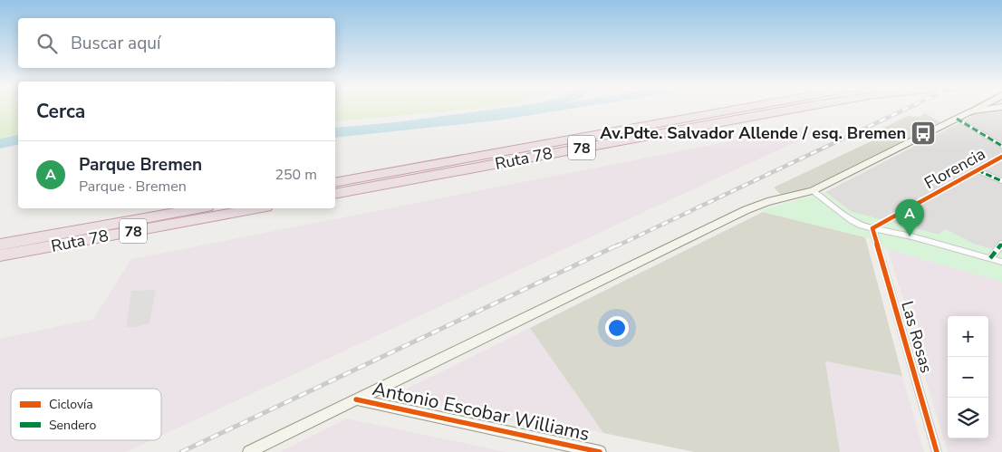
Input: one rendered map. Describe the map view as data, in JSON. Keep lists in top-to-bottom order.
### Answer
{
  "streets": {
    "highway": ["78", "Ruta 78"],
    "main road": ["Antonio Escobar Williams"],
    "street": ["Florencia", "Las Rosas"]
  },
  "crossings": [
    ["Florencia", "Las Rosas"]
  ],
  "places": {
    "bus stop": ["Av.Pdte. Salvador Allende / esq. Bremen"]
  },
  "legend": ["Ciclovía", "Sendero"],
  "page": {
    "search": "Buscar aquí",
    "heading": "Cerca",
    "list": [
      {
        "mark": "A",
        "name": "Parque Bremen",
        "note": "Parque · Bremen",
        "value": "250 m"
      }
    ],
    "pins": "A",
    "map_buttons": ["+", "−"]
  }
}
